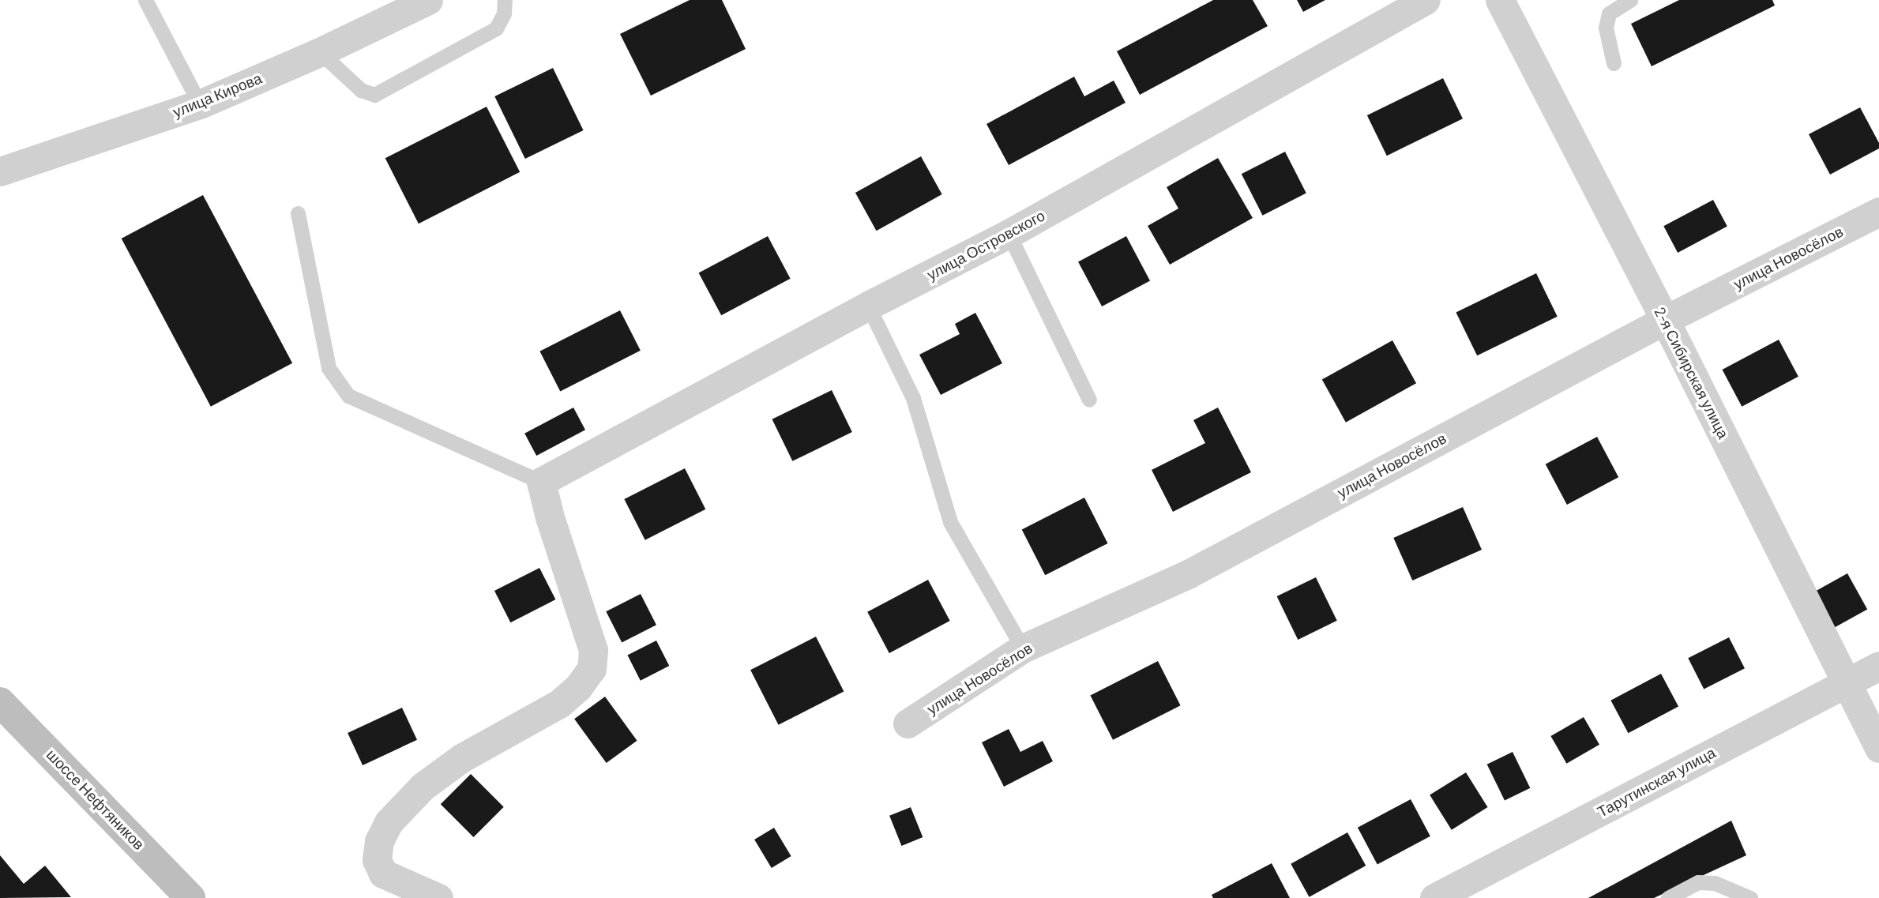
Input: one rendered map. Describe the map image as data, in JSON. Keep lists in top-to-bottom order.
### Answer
{
  "streets": {
    "main road": ["шоссе Нефтяников"],
    "street": [
      "улица Кирова",
      "улица Островского",
      "улица Новосёлов",
      "2-я Сибирская улица",
      "Тарутинская улица"
    ]
  },
  "crossings": [
    ["улица Новосёлов", "2-я Сибирская улица"],
    ["2-я Сибирская улица", "Тарутинская улица"]
  ]
}
